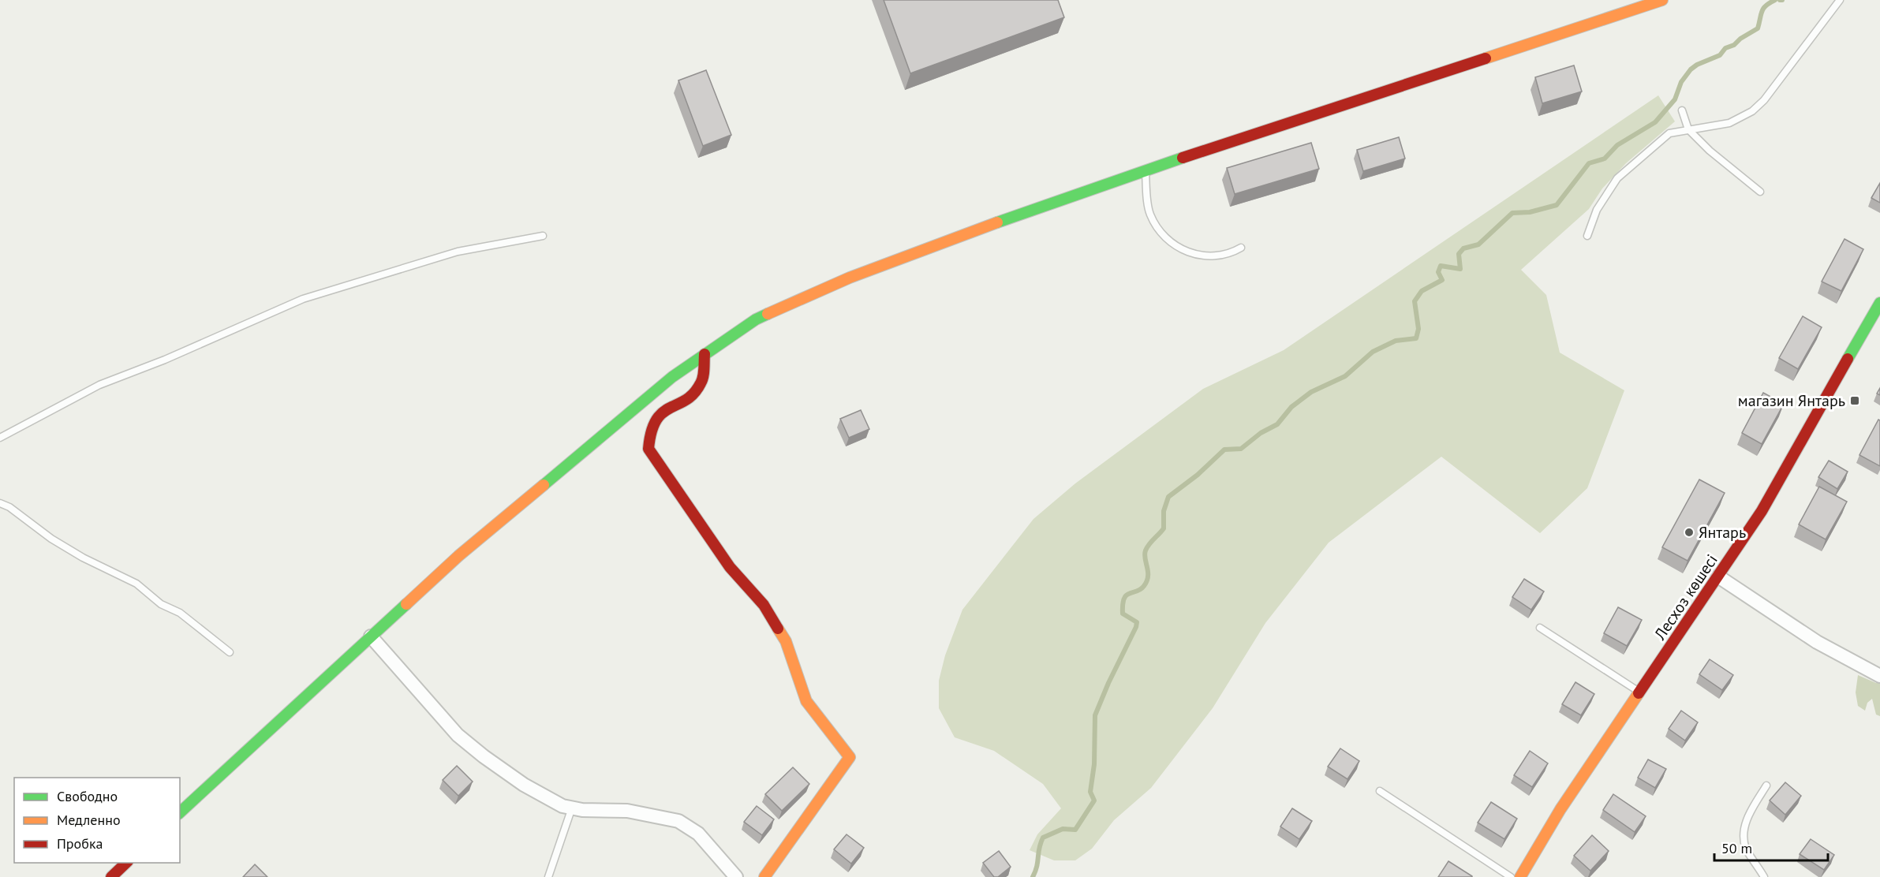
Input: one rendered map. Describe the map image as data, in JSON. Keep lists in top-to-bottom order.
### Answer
{
  "streets": {
    "street": ["Лесхоз көшесі"]
  },
  "places": {
    "transit": ["магазин Янтарь"],
    "other": ["Янтарь"]
  },
  "legend": ["Свободно", "Медленно", "Пробка"],
  "scale_bar": "50 m"
}
